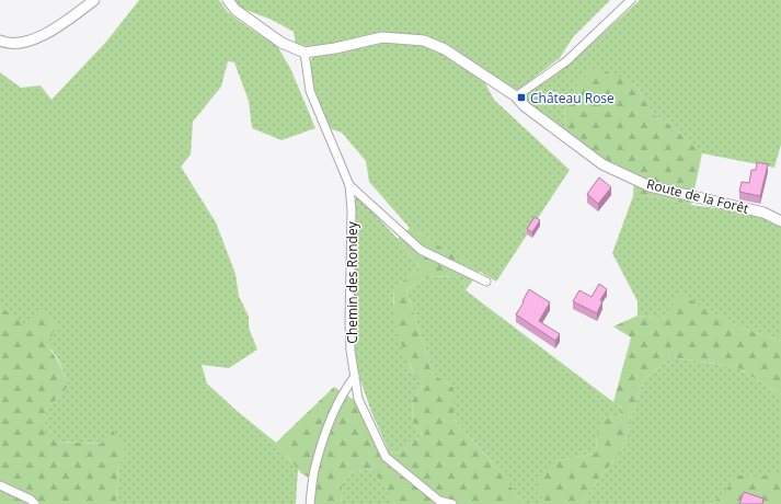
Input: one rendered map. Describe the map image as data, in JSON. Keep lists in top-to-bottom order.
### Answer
{
  "streets": {
    "street": ["Route de la Forêt", "Chemin des Rondey"]
  },
  "crossings": [
    ["Route de la Forêt", "Chemin des Rondey"]
  ],
  "places": {
    "transit": ["Château Rose"]
  }
}
